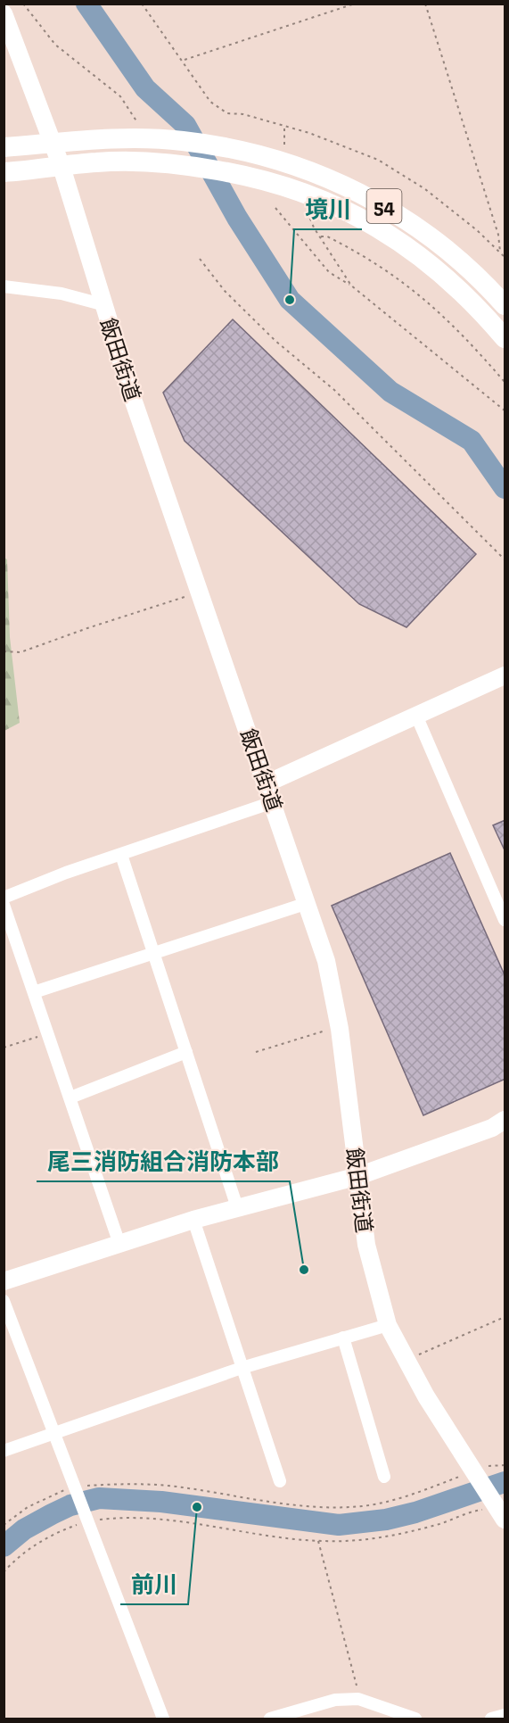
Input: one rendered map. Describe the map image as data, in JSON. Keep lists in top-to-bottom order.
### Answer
{
  "streets": {
    "main road": ["54", "飯田街道"]
  },
  "crossings": [
    ["54", "飯田街道"]
  ],
  "places": ["境川", "尾三消防組合消防本部", "前川"]
}
